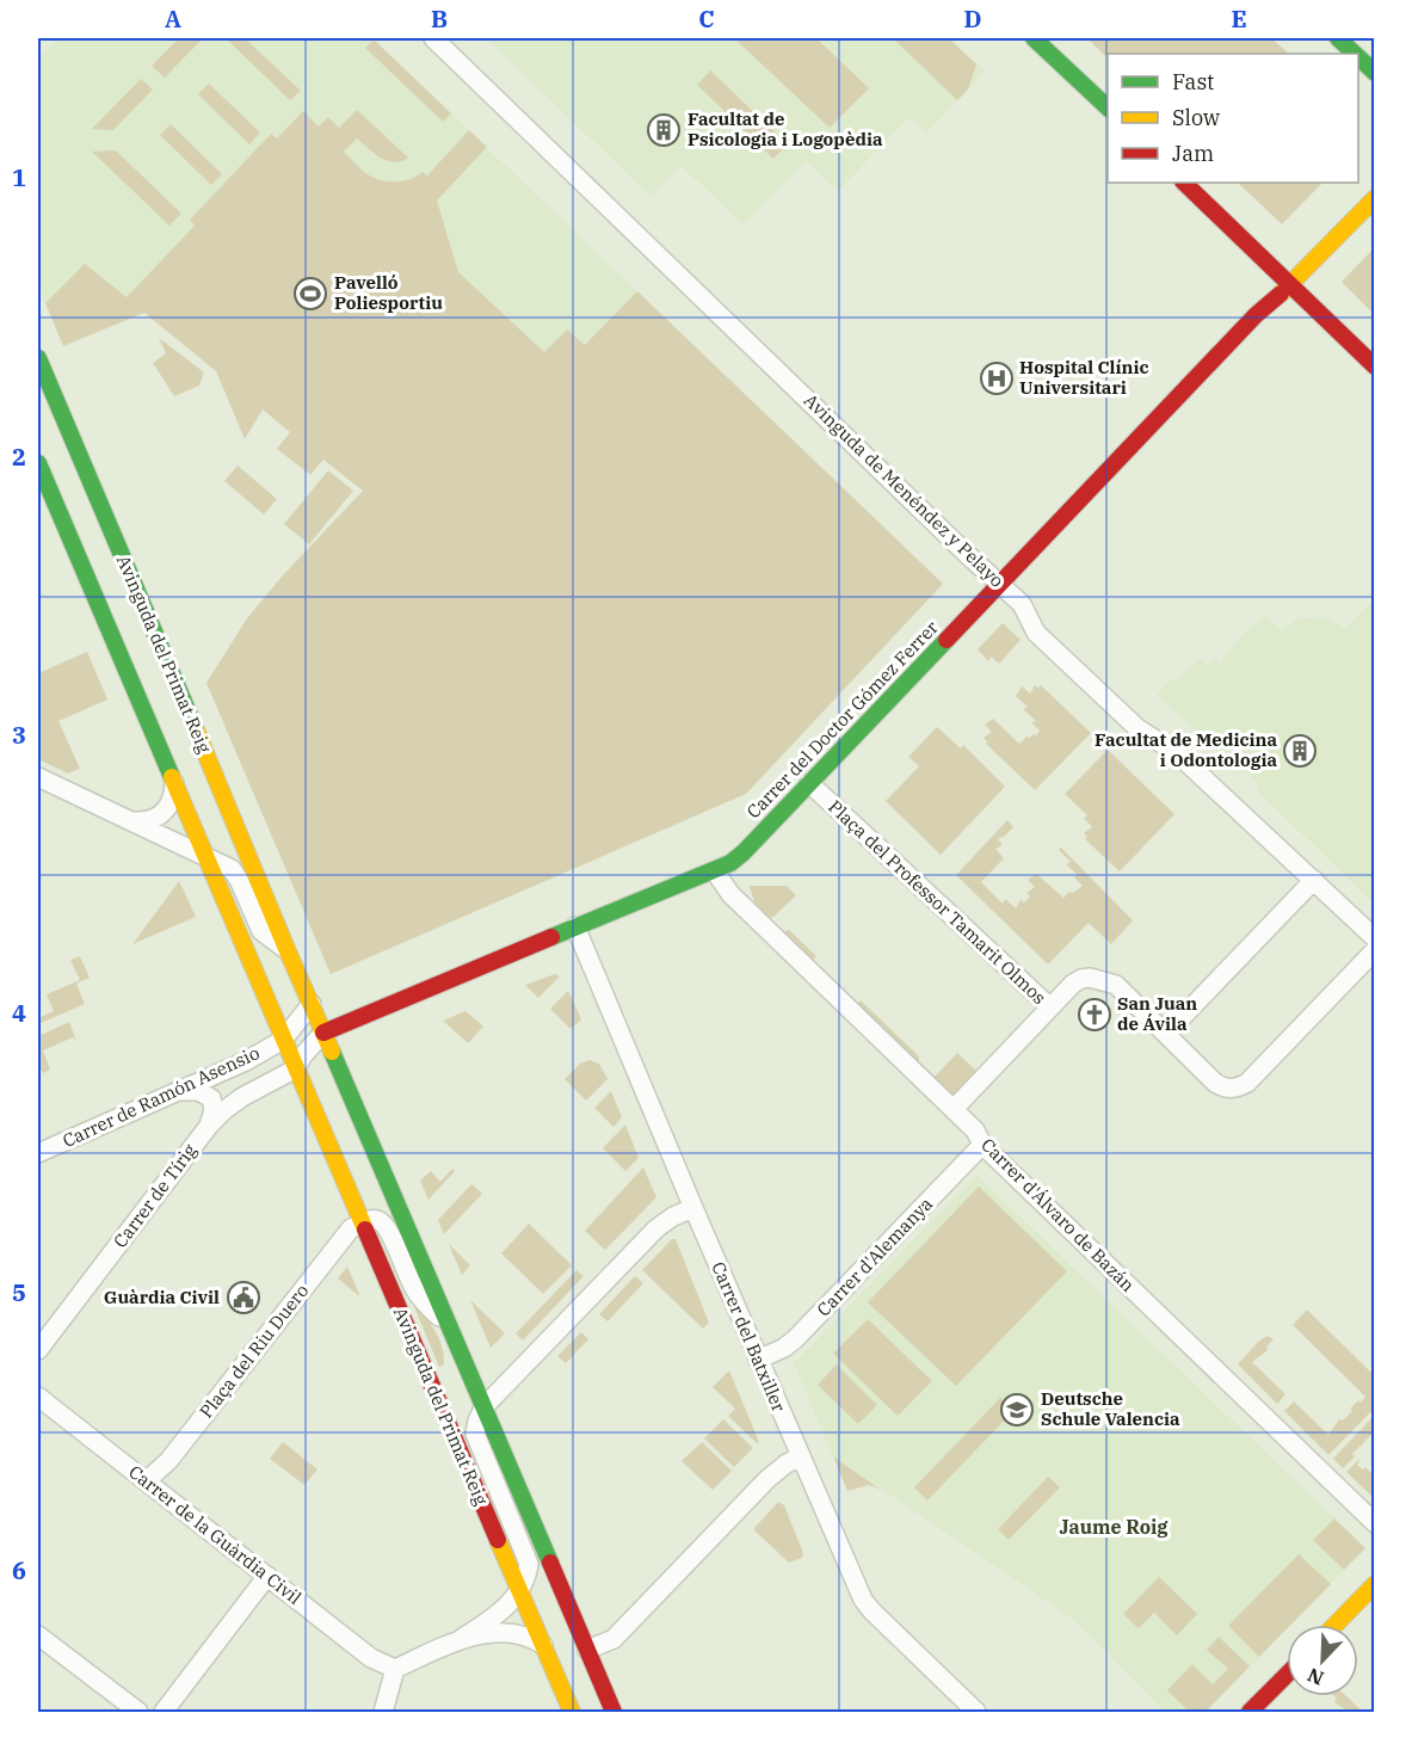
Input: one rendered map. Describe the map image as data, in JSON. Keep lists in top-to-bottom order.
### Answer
{
  "streets": {
    "main road": ["Avinguda del Primat Reig", "Carrer del Doctor Gómez Ferrer"],
    "street": [
      "Avinguda de Menéndez y Pelayo",
      "Plaça del Professor Tamarit Olmos",
      "Carrer de Ramón Asensio",
      "Carrer de Tírig",
      "Carrer d'Álvaro de Bazán",
      "Carrer d'Alemanya",
      "Carrer del Batxiller",
      "Plaça del Riu Duero",
      "Carrer de la Guàrdia Civil"
    ]
  },
  "crossings": [
    ["Avinguda de Menéndez y Pelayo", "Carrer del Doctor Gómez Ferrer"],
    ["Avinguda del Primat Reig", "Carrer del Doctor Gómez Ferrer"],
    ["Avinguda del Primat Reig", "Carrer de Ramón Asensio"],
    ["Avinguda del Primat Reig", "Carrer de Tírig"],
    ["Avinguda del Primat Reig", "Plaça del Riu Duero"],
    ["Carrer del Doctor Gómez Ferrer", "Plaça del Professor Tamarit Olmos"],
    ["Carrer del Doctor Gómez Ferrer", "Carrer d'Álvaro de Bazán"],
    ["Carrer del Doctor Gómez Ferrer", "Carrer del Batxiller"],
    ["Carrer d'Álvaro de Bazán", "Carrer d'Alemanya"],
    ["Carrer d'Alemanya", "Carrer del Batxiller"],
    ["Plaça del Riu Duero", "Carrer de la Guàrdia Civil"]
  ],
  "districts": ["Jaume Roig"],
  "places": {
    "building": ["Facultat de Psicologia i Logopèdia", "Facultat de Medicina i Odontologia"],
    "sports": ["Pavelló Poliesportiu"],
    "hospital": ["Hospital Clínic Universitari"],
    "church": ["San Juan de Ávila"],
    "public building": ["Guàrdia Civil"],
    "school or university": ["Deutsche Schule Valencia"]
  },
  "legend": ["Fast", "Slow", "Jam"],
  "north": "bottom left",
  "grid": {
    "columns": [
      "A",
      "B",
      "C",
      "D",
      "E"
    ],
    "rows": [
      "1",
      "2",
      "3",
      "4",
      "5",
      "6"
    ]
  }
}
